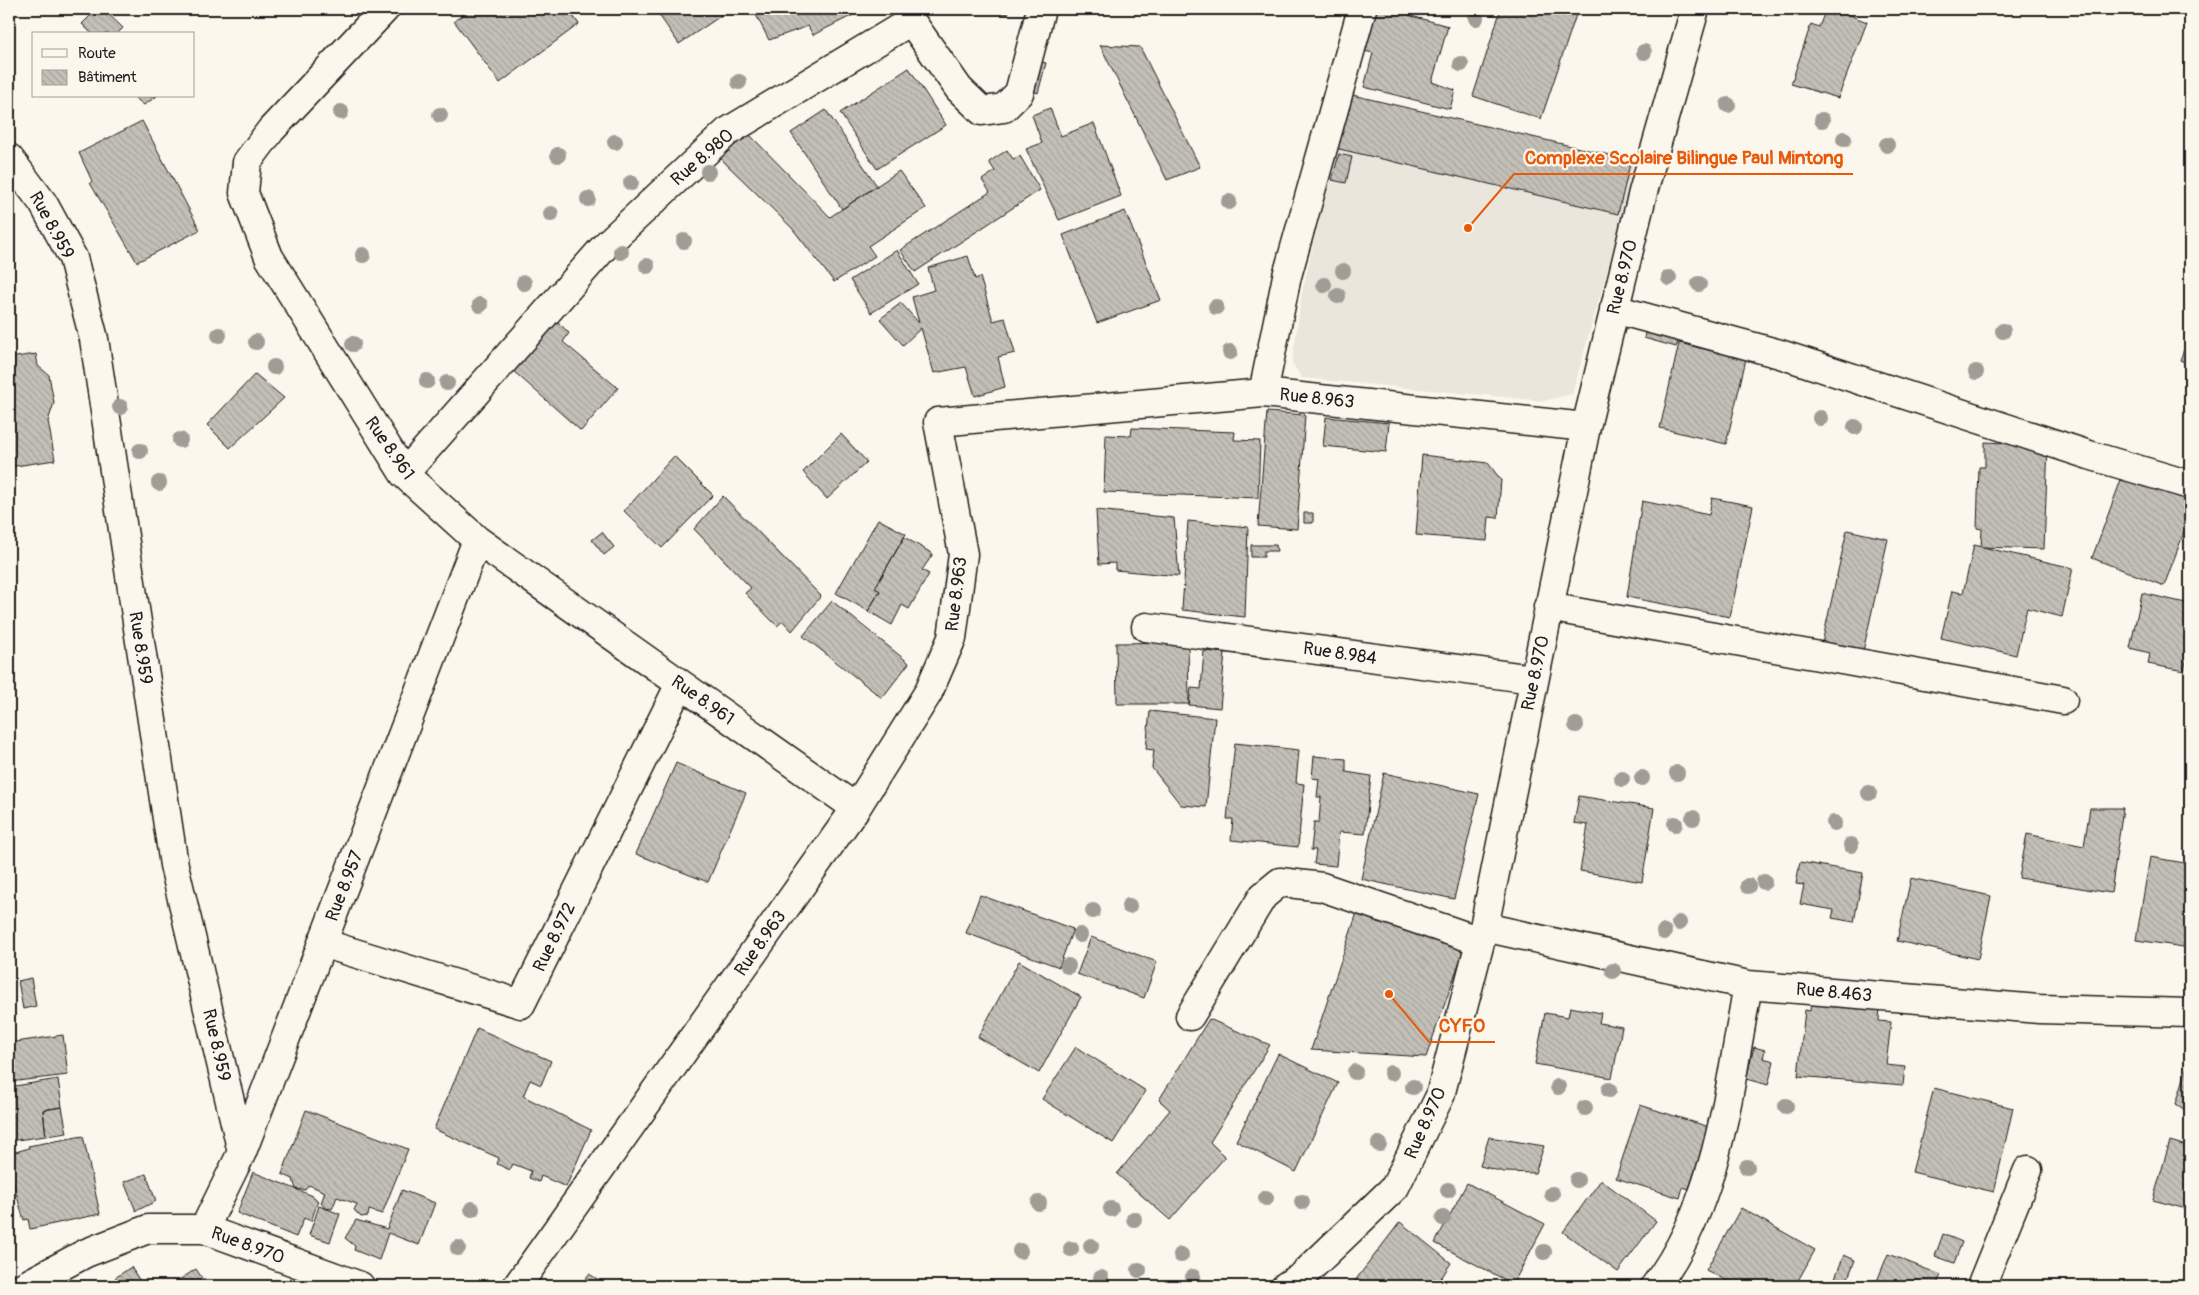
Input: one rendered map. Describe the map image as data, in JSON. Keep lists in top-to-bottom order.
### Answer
{
  "streets": {
    "street": [
      "Rue 8.980",
      "Rue 8.959",
      "Rue 8.970",
      "Rue 8.963",
      "Rue 8.961",
      "Rue 8.984",
      "Rue 8.957",
      "Rue 8.972",
      "Rue 8.463"
    ]
  },
  "crossings": [
    ["Rue 8.980", "Rue 8.961"],
    ["Rue 8.959", "Rue 8.957"],
    ["Rue 8.970", "Rue 8.963"],
    ["Rue 8.970", "Rue 8.984"],
    ["Rue 8.970", "Rue 8.957"],
    ["Rue 8.970", "Rue 8.463"],
    ["Rue 8.963", "Rue 8.961"],
    ["Rue 8.961", "Rue 8.957"],
    ["Rue 8.961", "Rue 8.972"],
    ["Rue 8.957", "Rue 8.972"]
  ],
  "places": ["Complexe Scolaire Bilingue Paul Mintong", "CYFO"],
  "legend": ["Route", "Bâtiment"]
}
